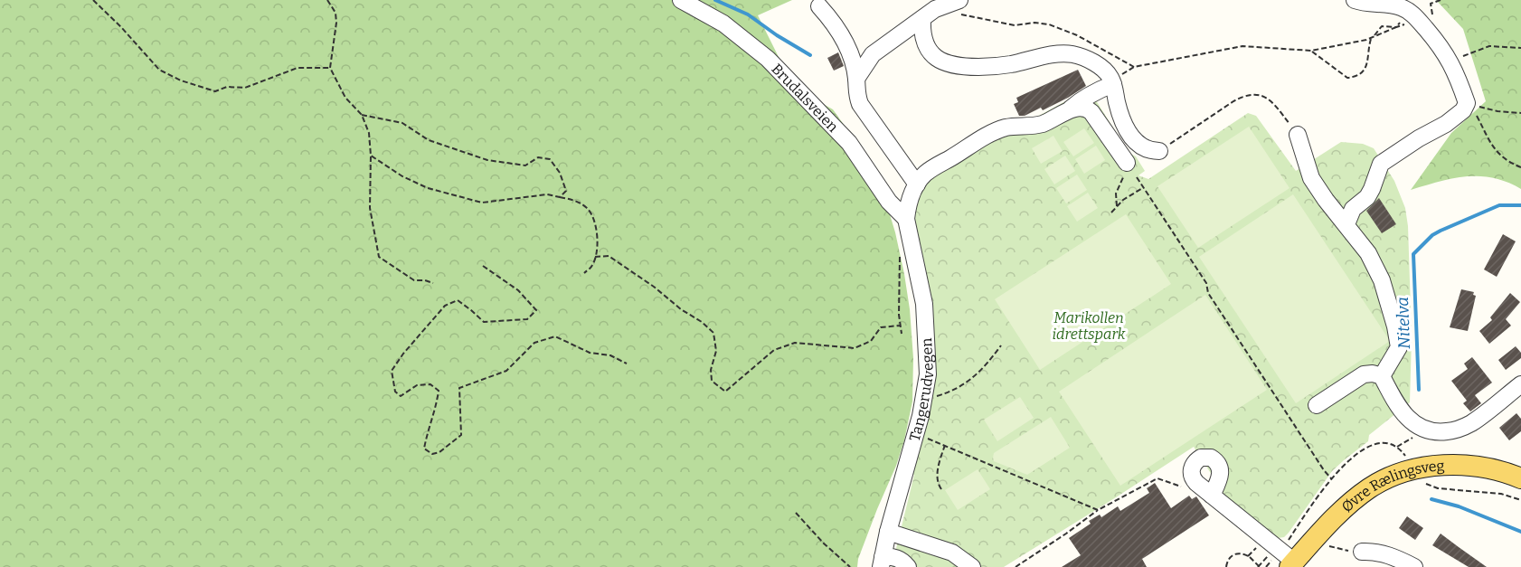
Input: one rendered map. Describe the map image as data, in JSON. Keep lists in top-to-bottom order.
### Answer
{
  "streets": {
    "main road": ["Øvre Rælingsveg"],
    "street": ["Brudalsveien", "Tangerudvegen"]
  },
  "crossings": [
    ["Brudalsveien", "Tangerudvegen"]
  ],
  "water": ["Nitelva"],
  "parks": ["Marikollen idrettspark"]
}
